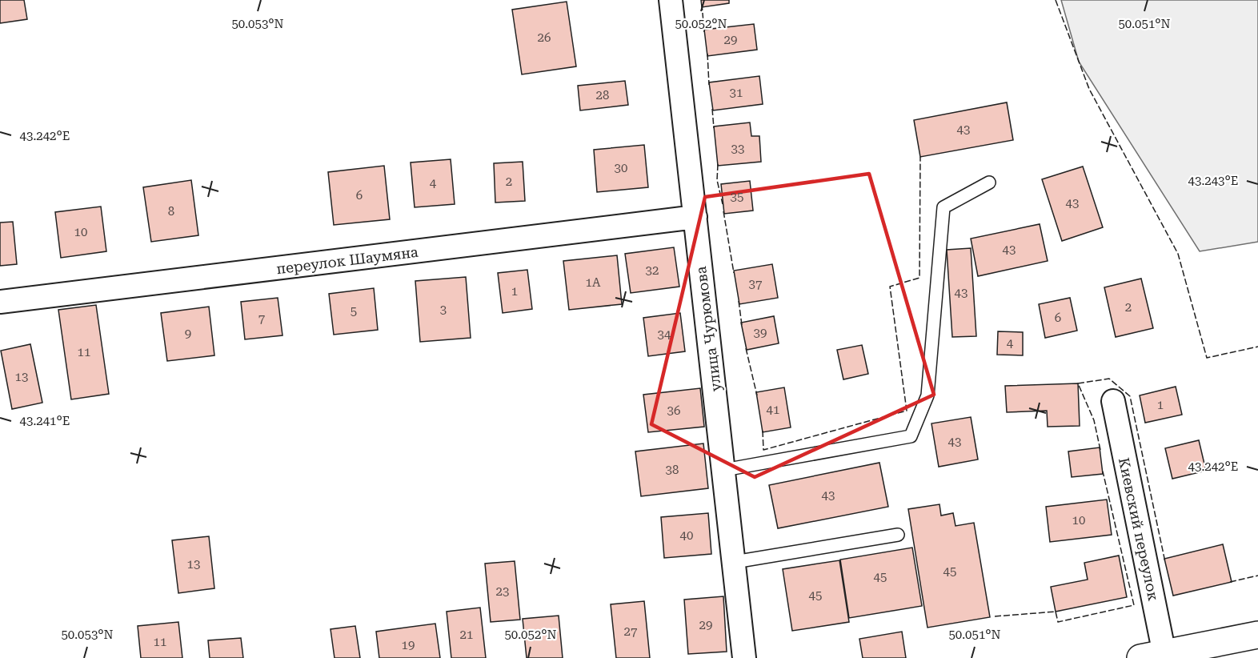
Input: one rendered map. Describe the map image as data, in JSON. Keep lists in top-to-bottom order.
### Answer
{
  "streets": {
    "street": ["переулок Шаумяна", "улица Чурюмова", "Киевский переулок"]
  },
  "crossings": [
    ["переулок Шаумяна", "улица Чурюмова"]
  ],
  "house_numbers": [
    "26",
    "29",
    "31",
    "28",
    "43",
    "33",
    "30",
    "2",
    "4",
    "6",
    "35",
    "43",
    "8",
    "10",
    "43",
    "32",
    "1А",
    "37",
    "1",
    "43",
    "2",
    "3",
    "5",
    "6",
    "7",
    "39",
    "9",
    "34",
    "4",
    "11",
    "13",
    "1",
    "41",
    "36",
    "43",
    "38",
    "43",
    "10",
    "40",
    "13",
    "45",
    "45",
    "23",
    "45",
    "29",
    "27",
    "21",
    "11",
    "19"
  ],
  "coordinates": [
    "50.053°N",
    "50.052°N",
    "50.051°N",
    "43.242°E",
    "43.243°E",
    "43.241°E"
  ]
}
